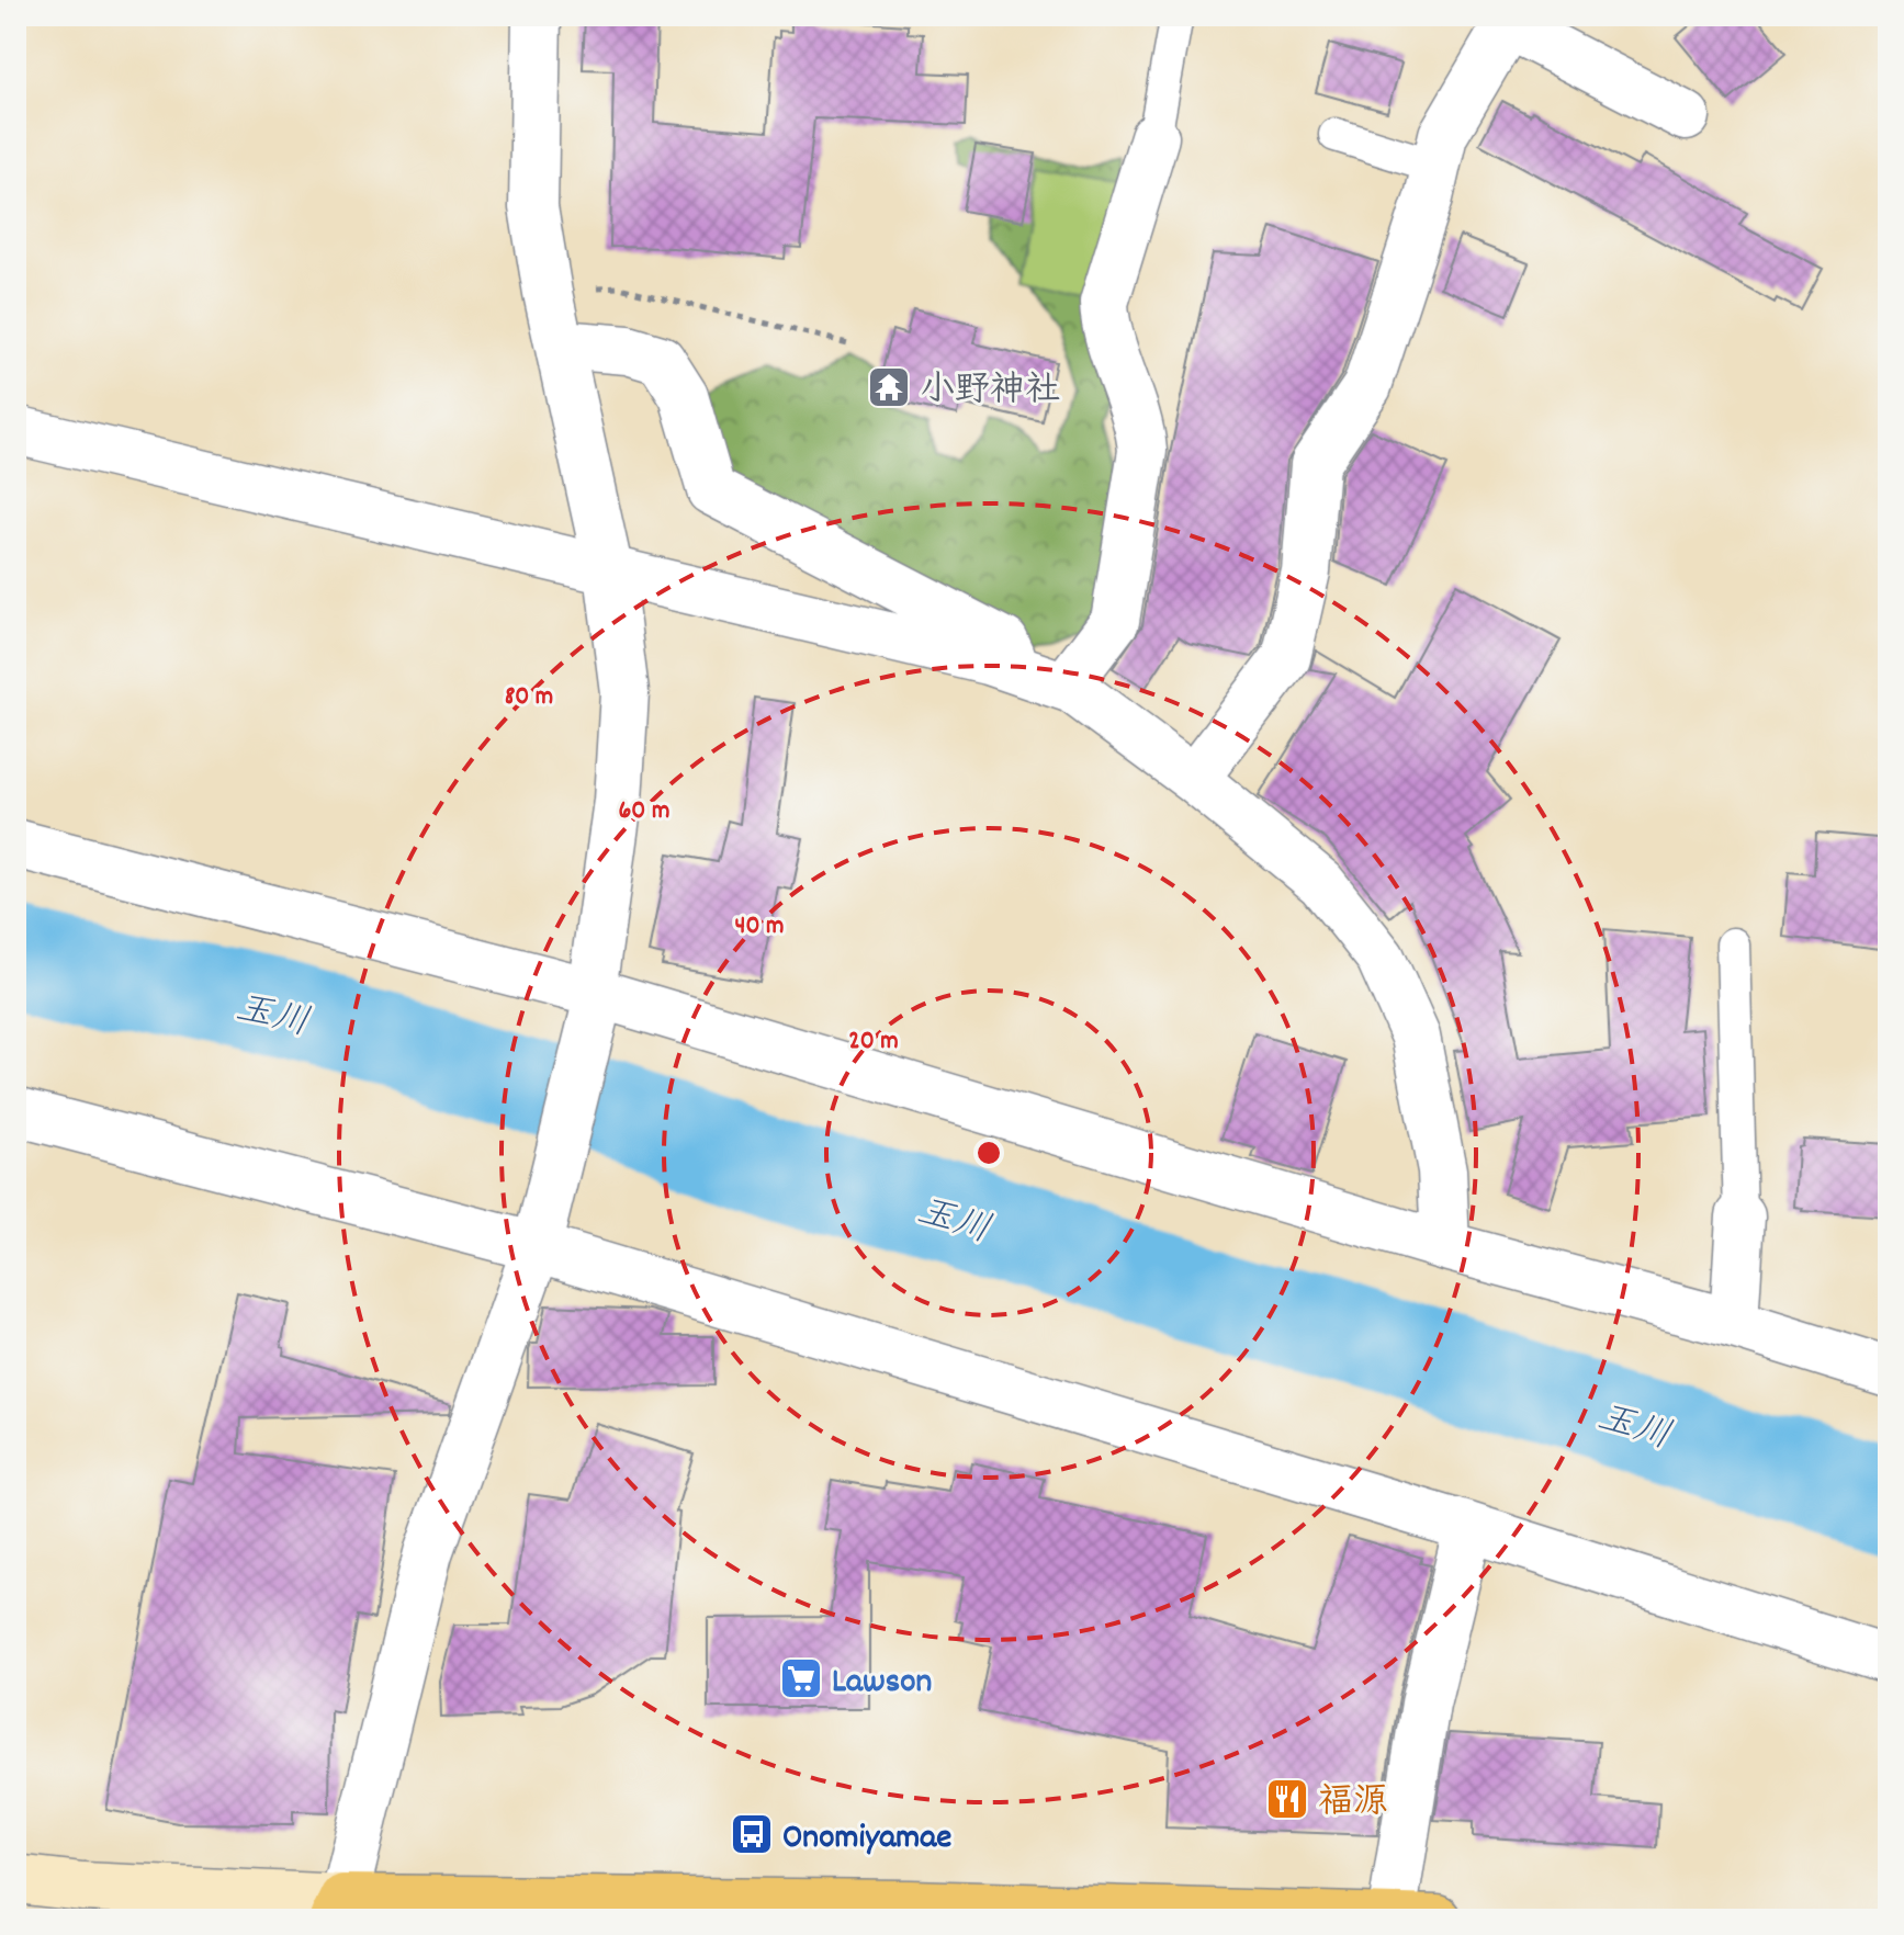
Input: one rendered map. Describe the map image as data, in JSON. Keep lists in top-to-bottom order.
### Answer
{
  "water": ["玉川"],
  "places": {
    "temple": ["小野神社"],
    "supermarket": ["Lawson"],
    "restaurant": ["福源"],
    "bus stop": ["Onomiyamae"]
  },
  "rings": [
    "80 m",
    "60 m",
    "40 m",
    "20 m"
  ]
}
